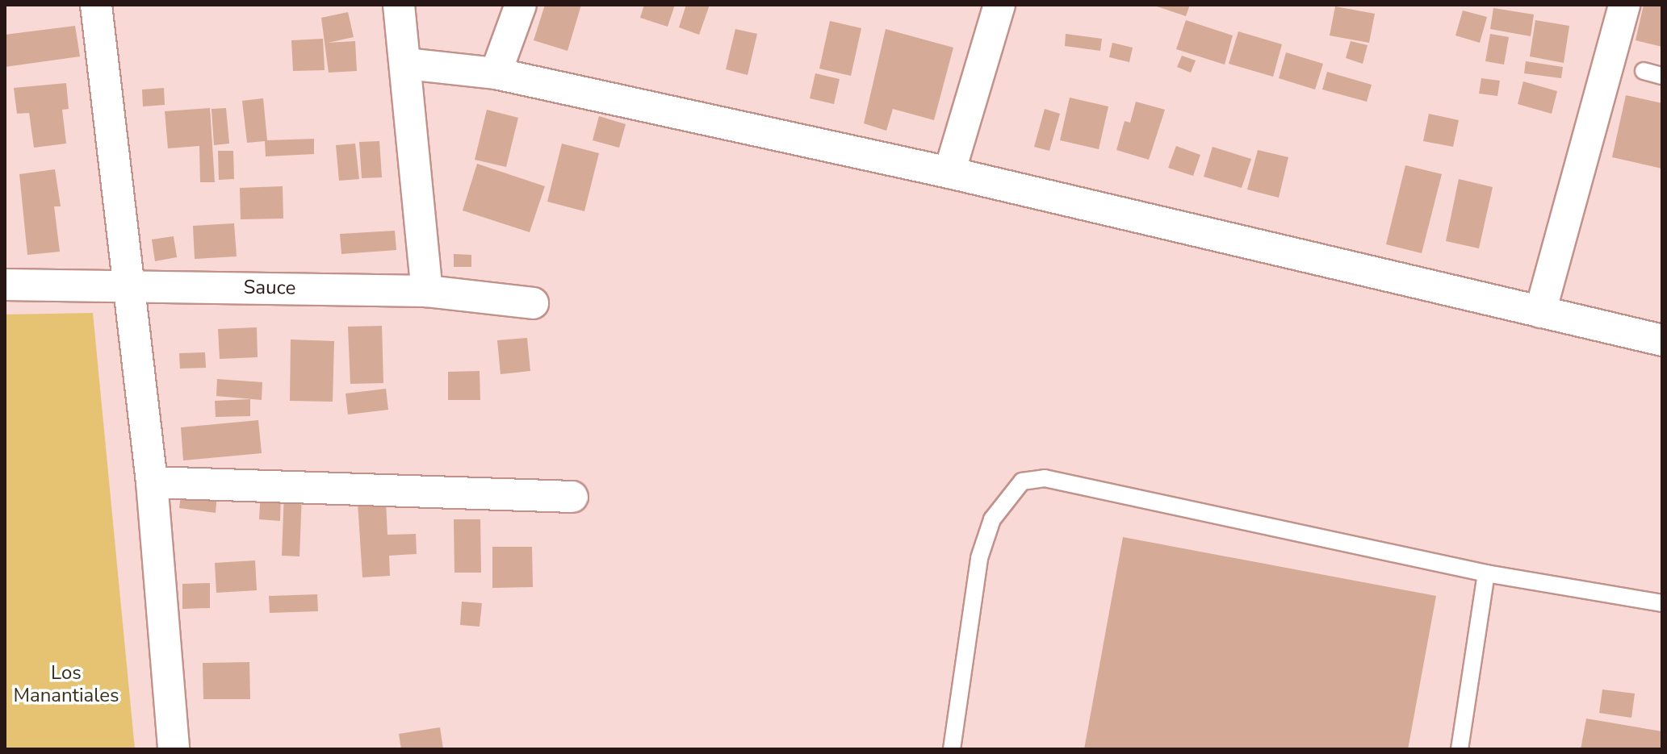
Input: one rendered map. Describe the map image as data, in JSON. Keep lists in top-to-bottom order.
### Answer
{
  "streets": {
    "street": ["Sauce"]
  },
  "parks": ["Los Manantiales"]
}
